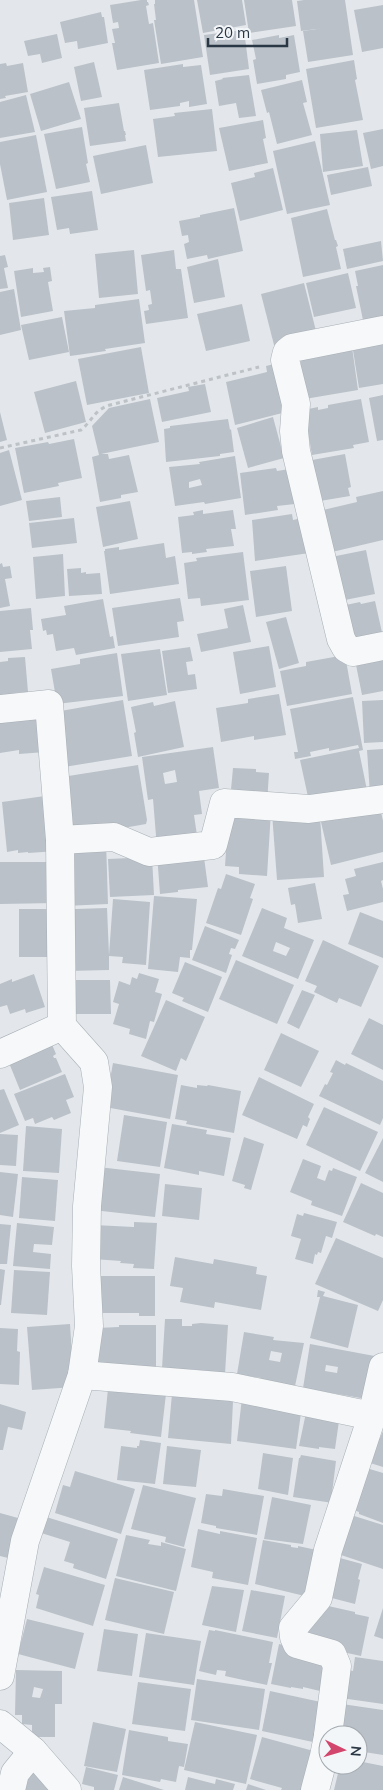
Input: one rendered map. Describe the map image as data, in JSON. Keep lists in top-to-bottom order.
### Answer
{
  "scale_bar": "20 m",
  "north": "right"
}
